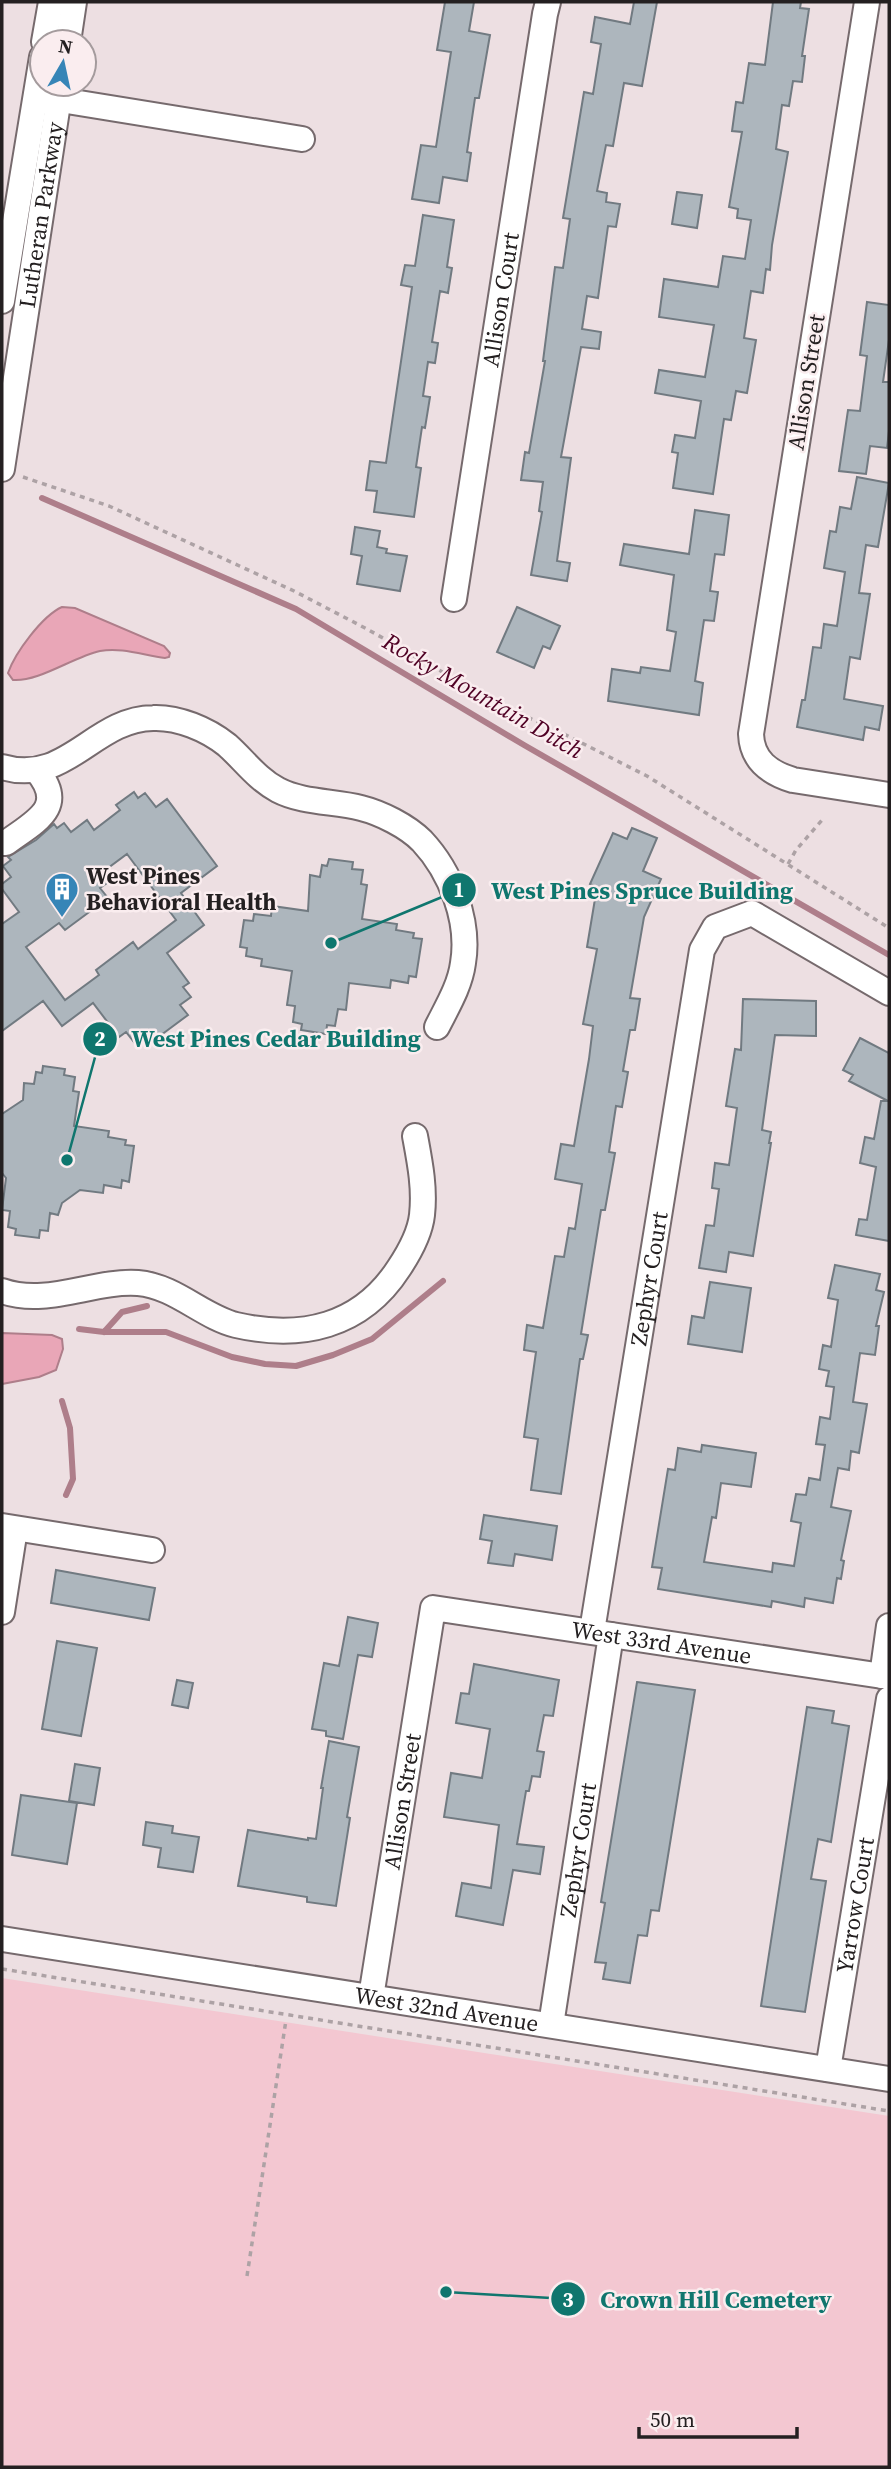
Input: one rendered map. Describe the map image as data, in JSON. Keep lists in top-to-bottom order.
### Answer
{
  "streets": {
    "street": [
      "Lutheran Parkway",
      "Allison Court",
      "Allison Street",
      "Zephyr Court",
      "West 33rd Avenue",
      "Yarrow Court",
      "West 32nd Avenue"
    ]
  },
  "crossings": [
    ["Allison Street", "West 33rd Avenue"],
    ["Allison Street", "West 32nd Avenue"],
    ["Zephyr Court", "West 33rd Avenue"],
    ["Zephyr Court", "West 32nd Avenue"],
    ["Yarrow Court", "West 32nd Avenue"]
  ],
  "water": ["Rocky Mountain Ditch"],
  "places": {
    "building": ["West Pines Behavioral Health"],
    "other": ["West Pines Spruce Building", "West Pines Cedar Building", "Crown Hill Cemetery"]
  },
  "scale_bar": "50 m",
  "north": "top"
}
